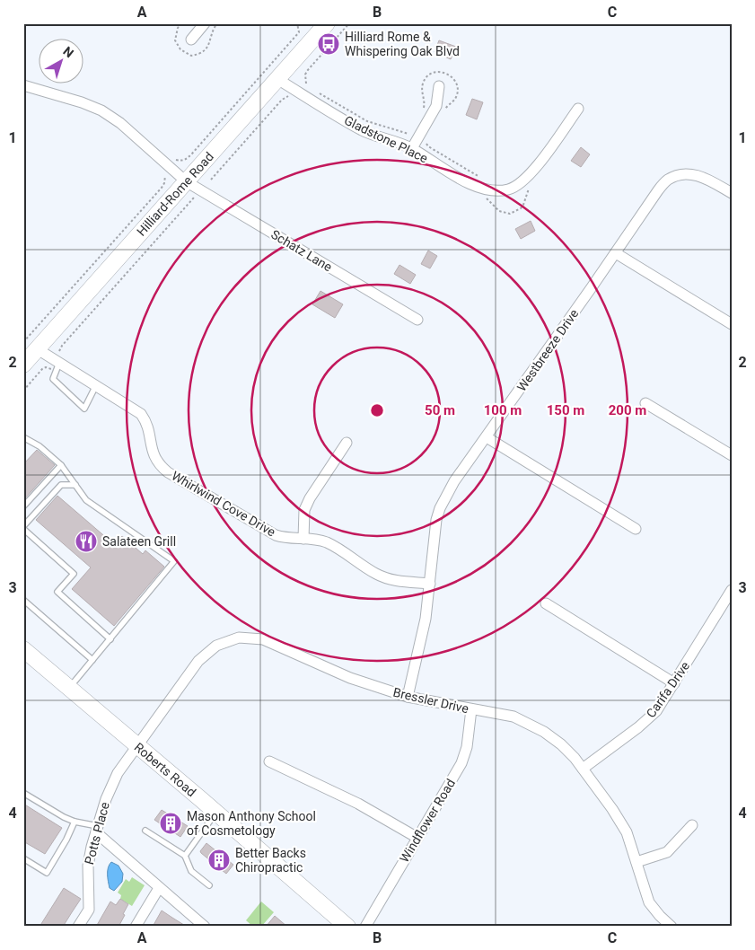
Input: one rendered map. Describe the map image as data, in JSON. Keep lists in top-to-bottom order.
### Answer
{
  "streets": {
    "main road": ["Hilliard-Rome Road", "Roberts Road"],
    "street": [
      "Gladstone Place",
      "Schatz Lane",
      "Westbreeze Drive",
      "Whirlwind Cove Drive",
      "Carifa Drive",
      "Bressler Drive",
      "Windflower Road",
      "Potts Place"
    ]
  },
  "crossings": [
    ["Gladstone Place", "Hilliard-Rome Road"],
    ["Hilliard-Rome Road", "Schatz Lane"],
    ["Hilliard-Rome Road", "Whirlwind Cove Drive"],
    ["Westbreeze Drive", "Whirlwind Cove Drive"],
    ["Westbreeze Drive", "Bressler Drive"],
    ["Carifa Drive", "Bressler Drive"],
    ["Bressler Drive", "Roberts Road"],
    ["Bressler Drive", "Windflower Road"],
    ["Bressler Drive", "Potts Place"],
    ["Roberts Road", "Potts Place"]
  ],
  "places": {
    "bus stop": ["Hilliard Rome & Whispering Oak Blvd"],
    "restaurant": ["Salateen Grill"],
    "building": ["Mason Anthony School of Cosmetology", "Better Backs Chiropractic"]
  },
  "north": "top right",
  "grid": {
    "columns": ["A", "B", "C"],
    "rows": [
      "1",
      "2",
      "3",
      "4"
    ]
  },
  "rings": [
    "50 m",
    "100 m",
    "150 m",
    "200 m"
  ]
}
